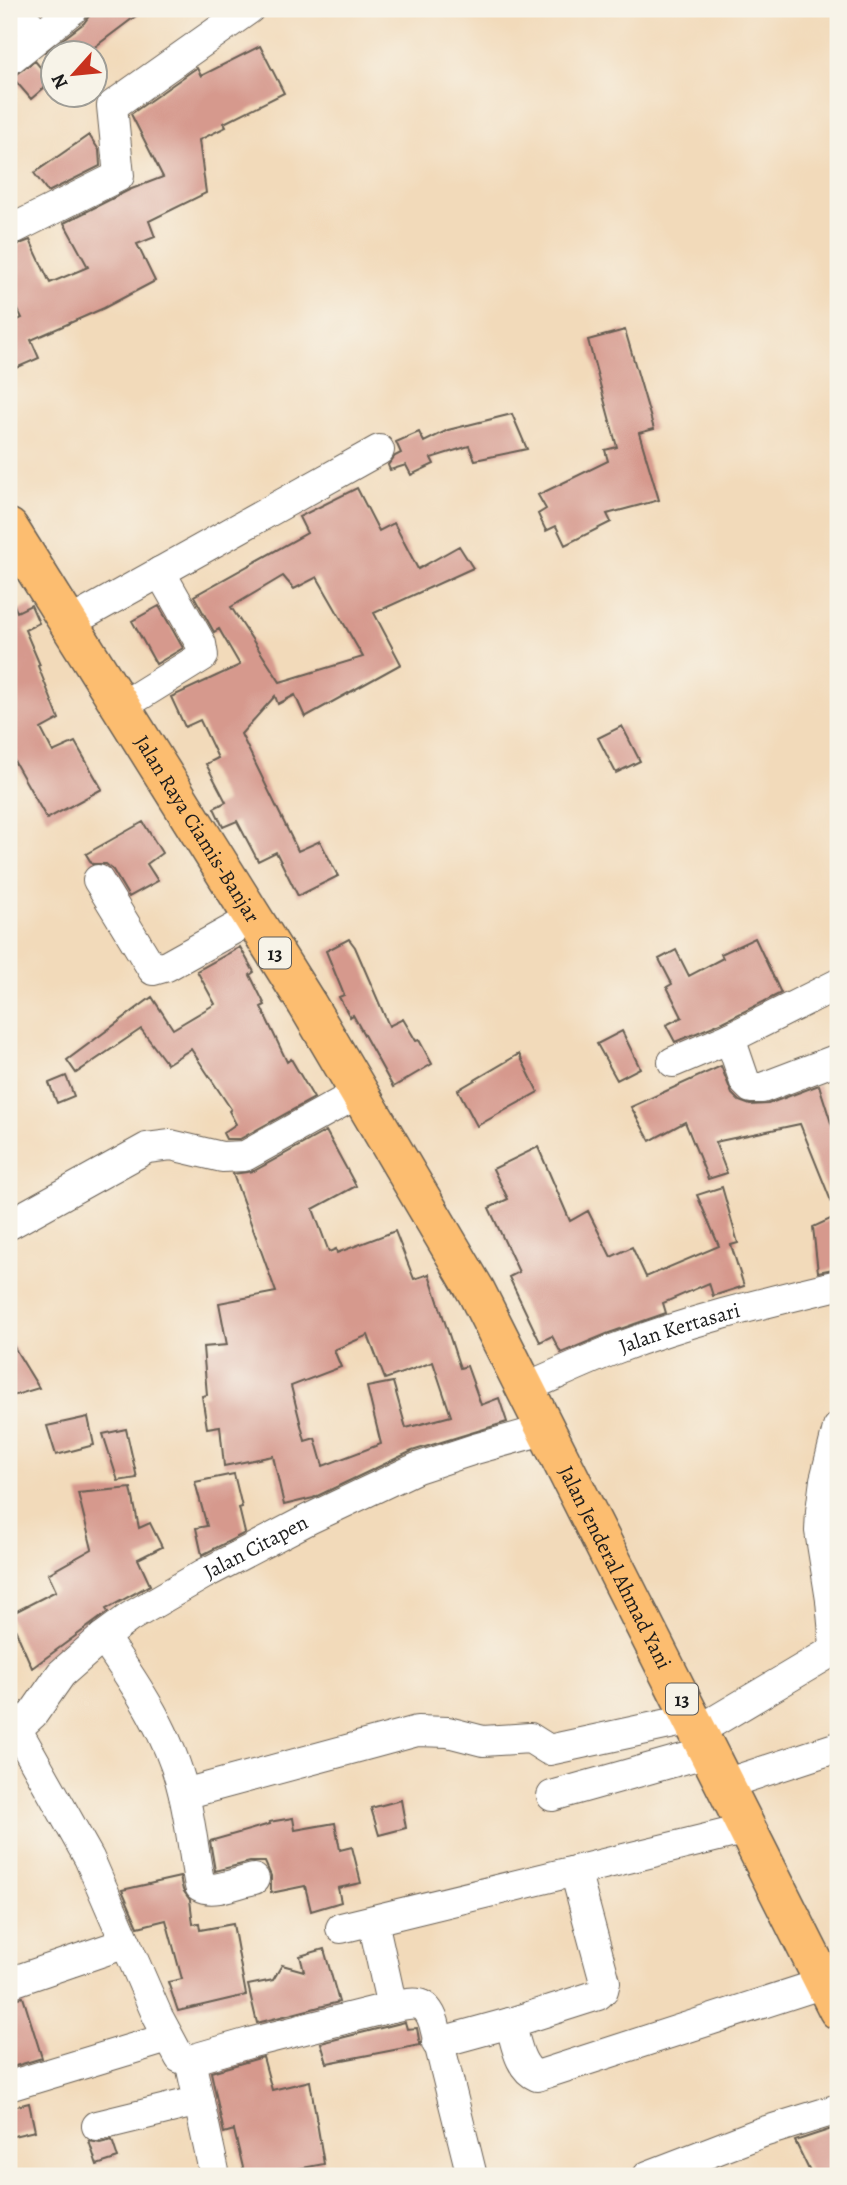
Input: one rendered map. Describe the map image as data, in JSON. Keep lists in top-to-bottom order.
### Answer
{
  "streets": {
    "highway": ["Jalan Raya Ciamis-Banjar", "13", "Jalan Jenderal Ahmad Yani"],
    "street": ["Jalan Kertasari", "Jalan Citapen"]
  },
  "crossings": [
    ["Jalan Raya Ciamis-Banjar", "Jalan Kertasari"],
    ["Jalan Raya Ciamis-Banjar", "Jalan Jenderal Ahmad Yani"],
    ["Jalan Kertasari", "Jalan Jenderal Ahmad Yani"],
    ["Jalan Citapen", "Jalan Jenderal Ahmad Yani"]
  ],
  "north": "bottom left"
}
